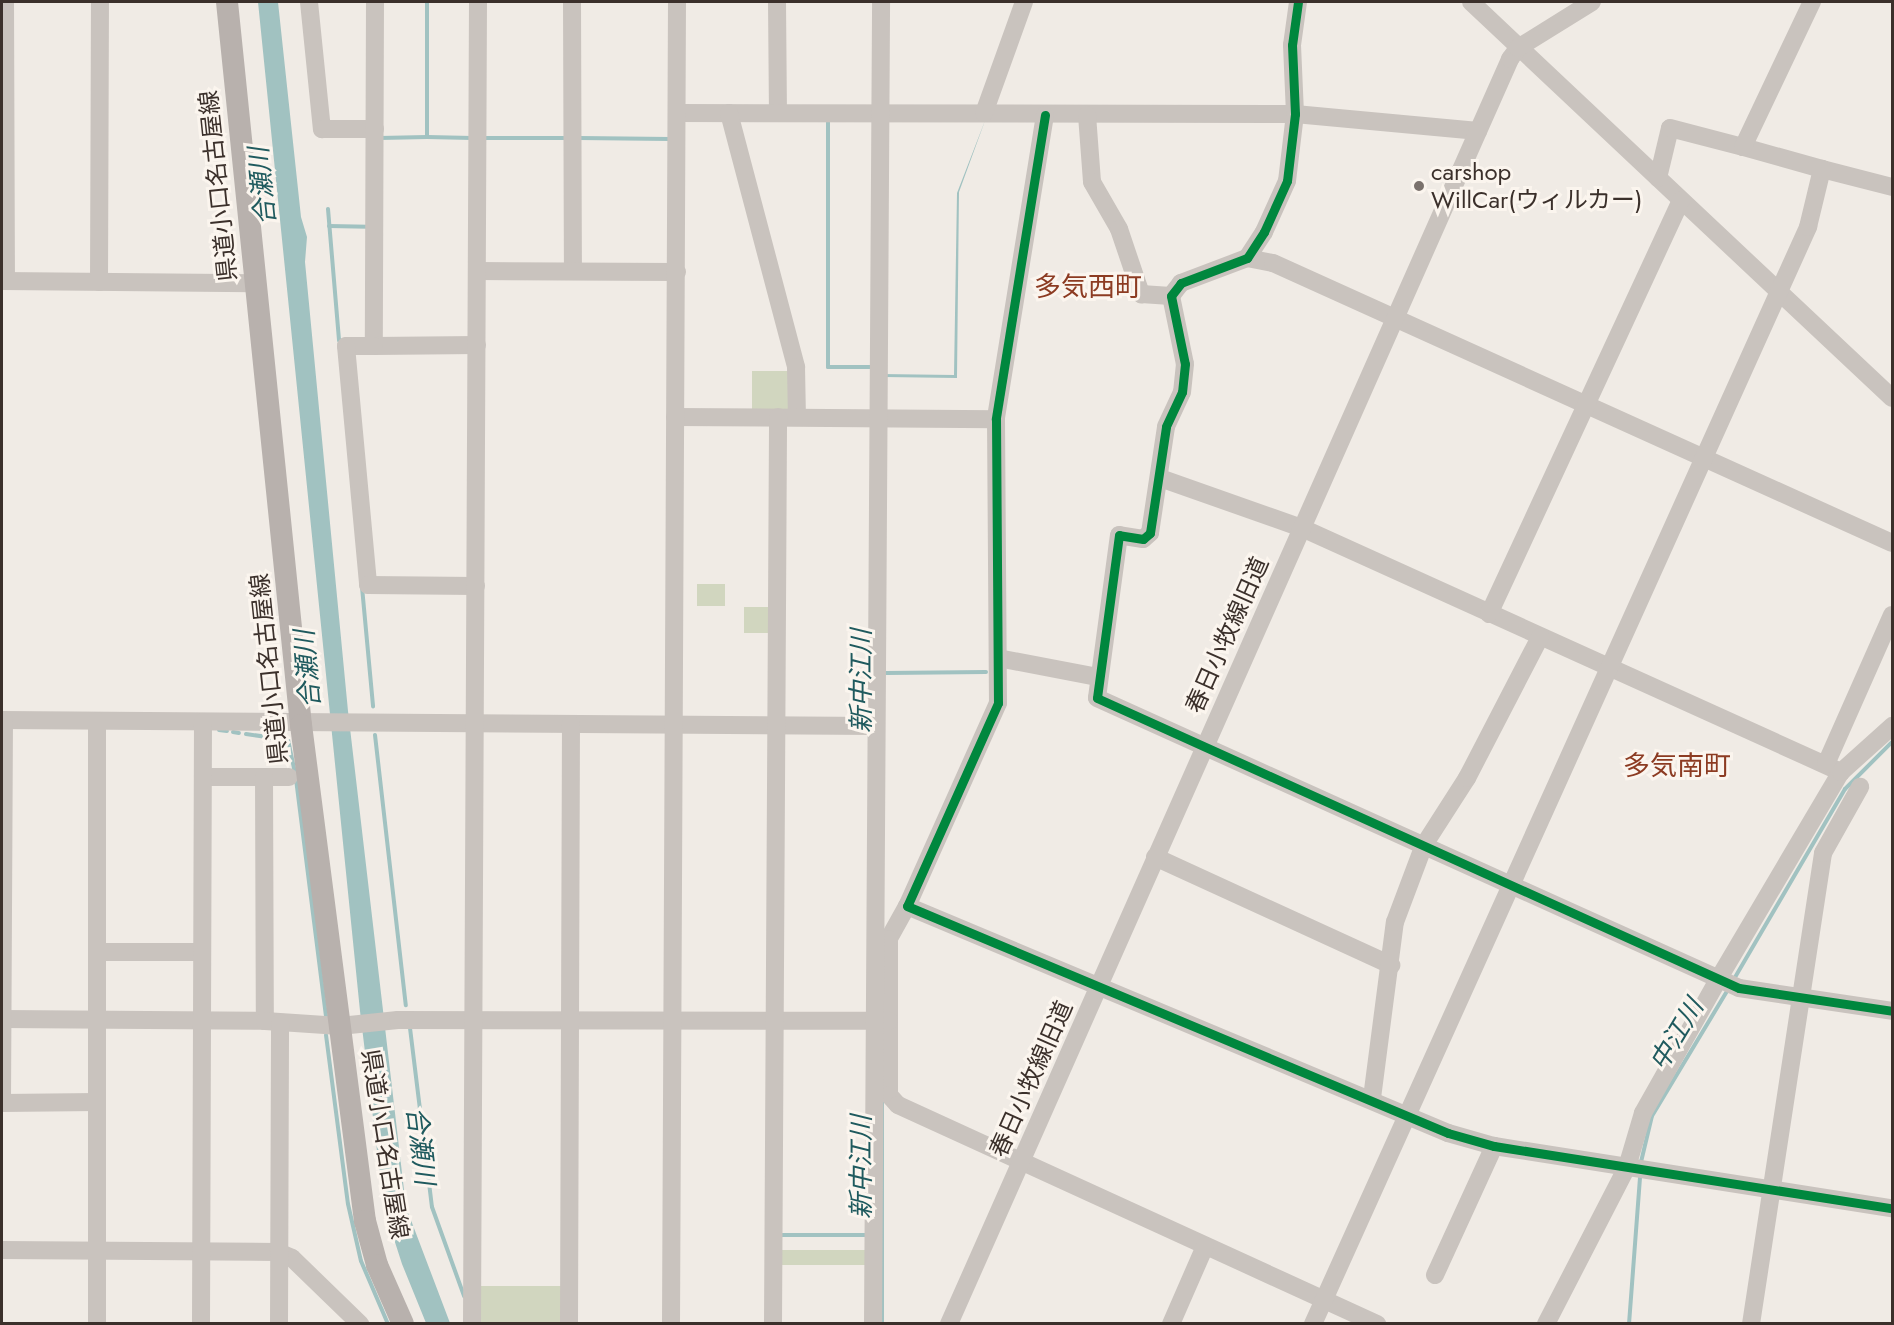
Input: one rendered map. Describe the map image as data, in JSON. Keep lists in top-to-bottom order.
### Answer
{
  "streets": {
    "main road": ["県道小口名古屋線"],
    "street": ["春日小牧線旧道"]
  },
  "districts": ["多気西町", "多気南町"],
  "water": ["合瀬川", "新中江川", "中江川"],
  "places": ["carshop WillCar(ウィルカー)"]
}
